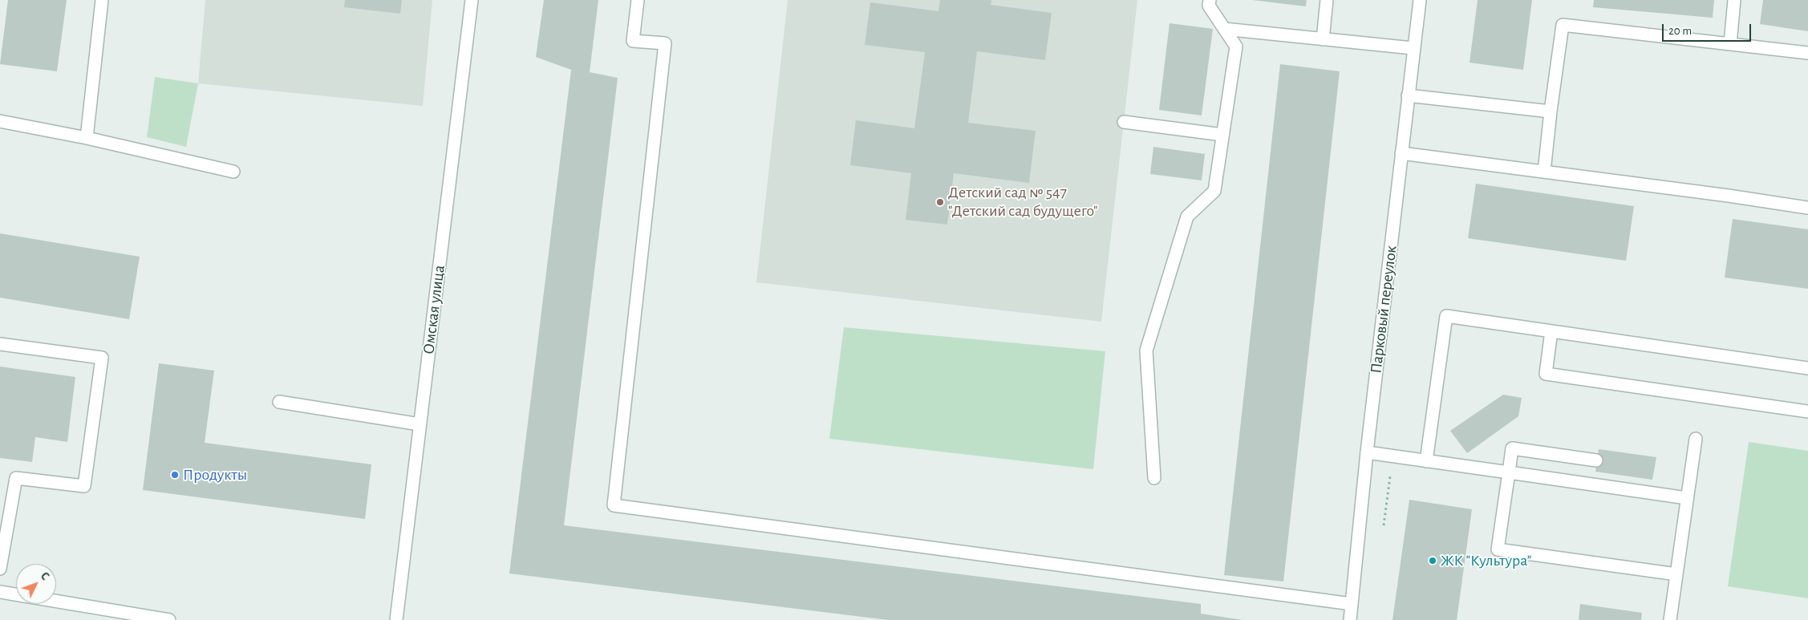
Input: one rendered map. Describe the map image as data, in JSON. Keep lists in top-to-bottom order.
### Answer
{
  "streets": {
    "street": ["Омская улица", "Парковый переулок"]
  },
  "places": ["Детский сад № 547 \"Детский сад будущего\"", "Продукты", "ЖК \"Культура\""],
  "scale_bar": "20 m",
  "north": "top right"
}
